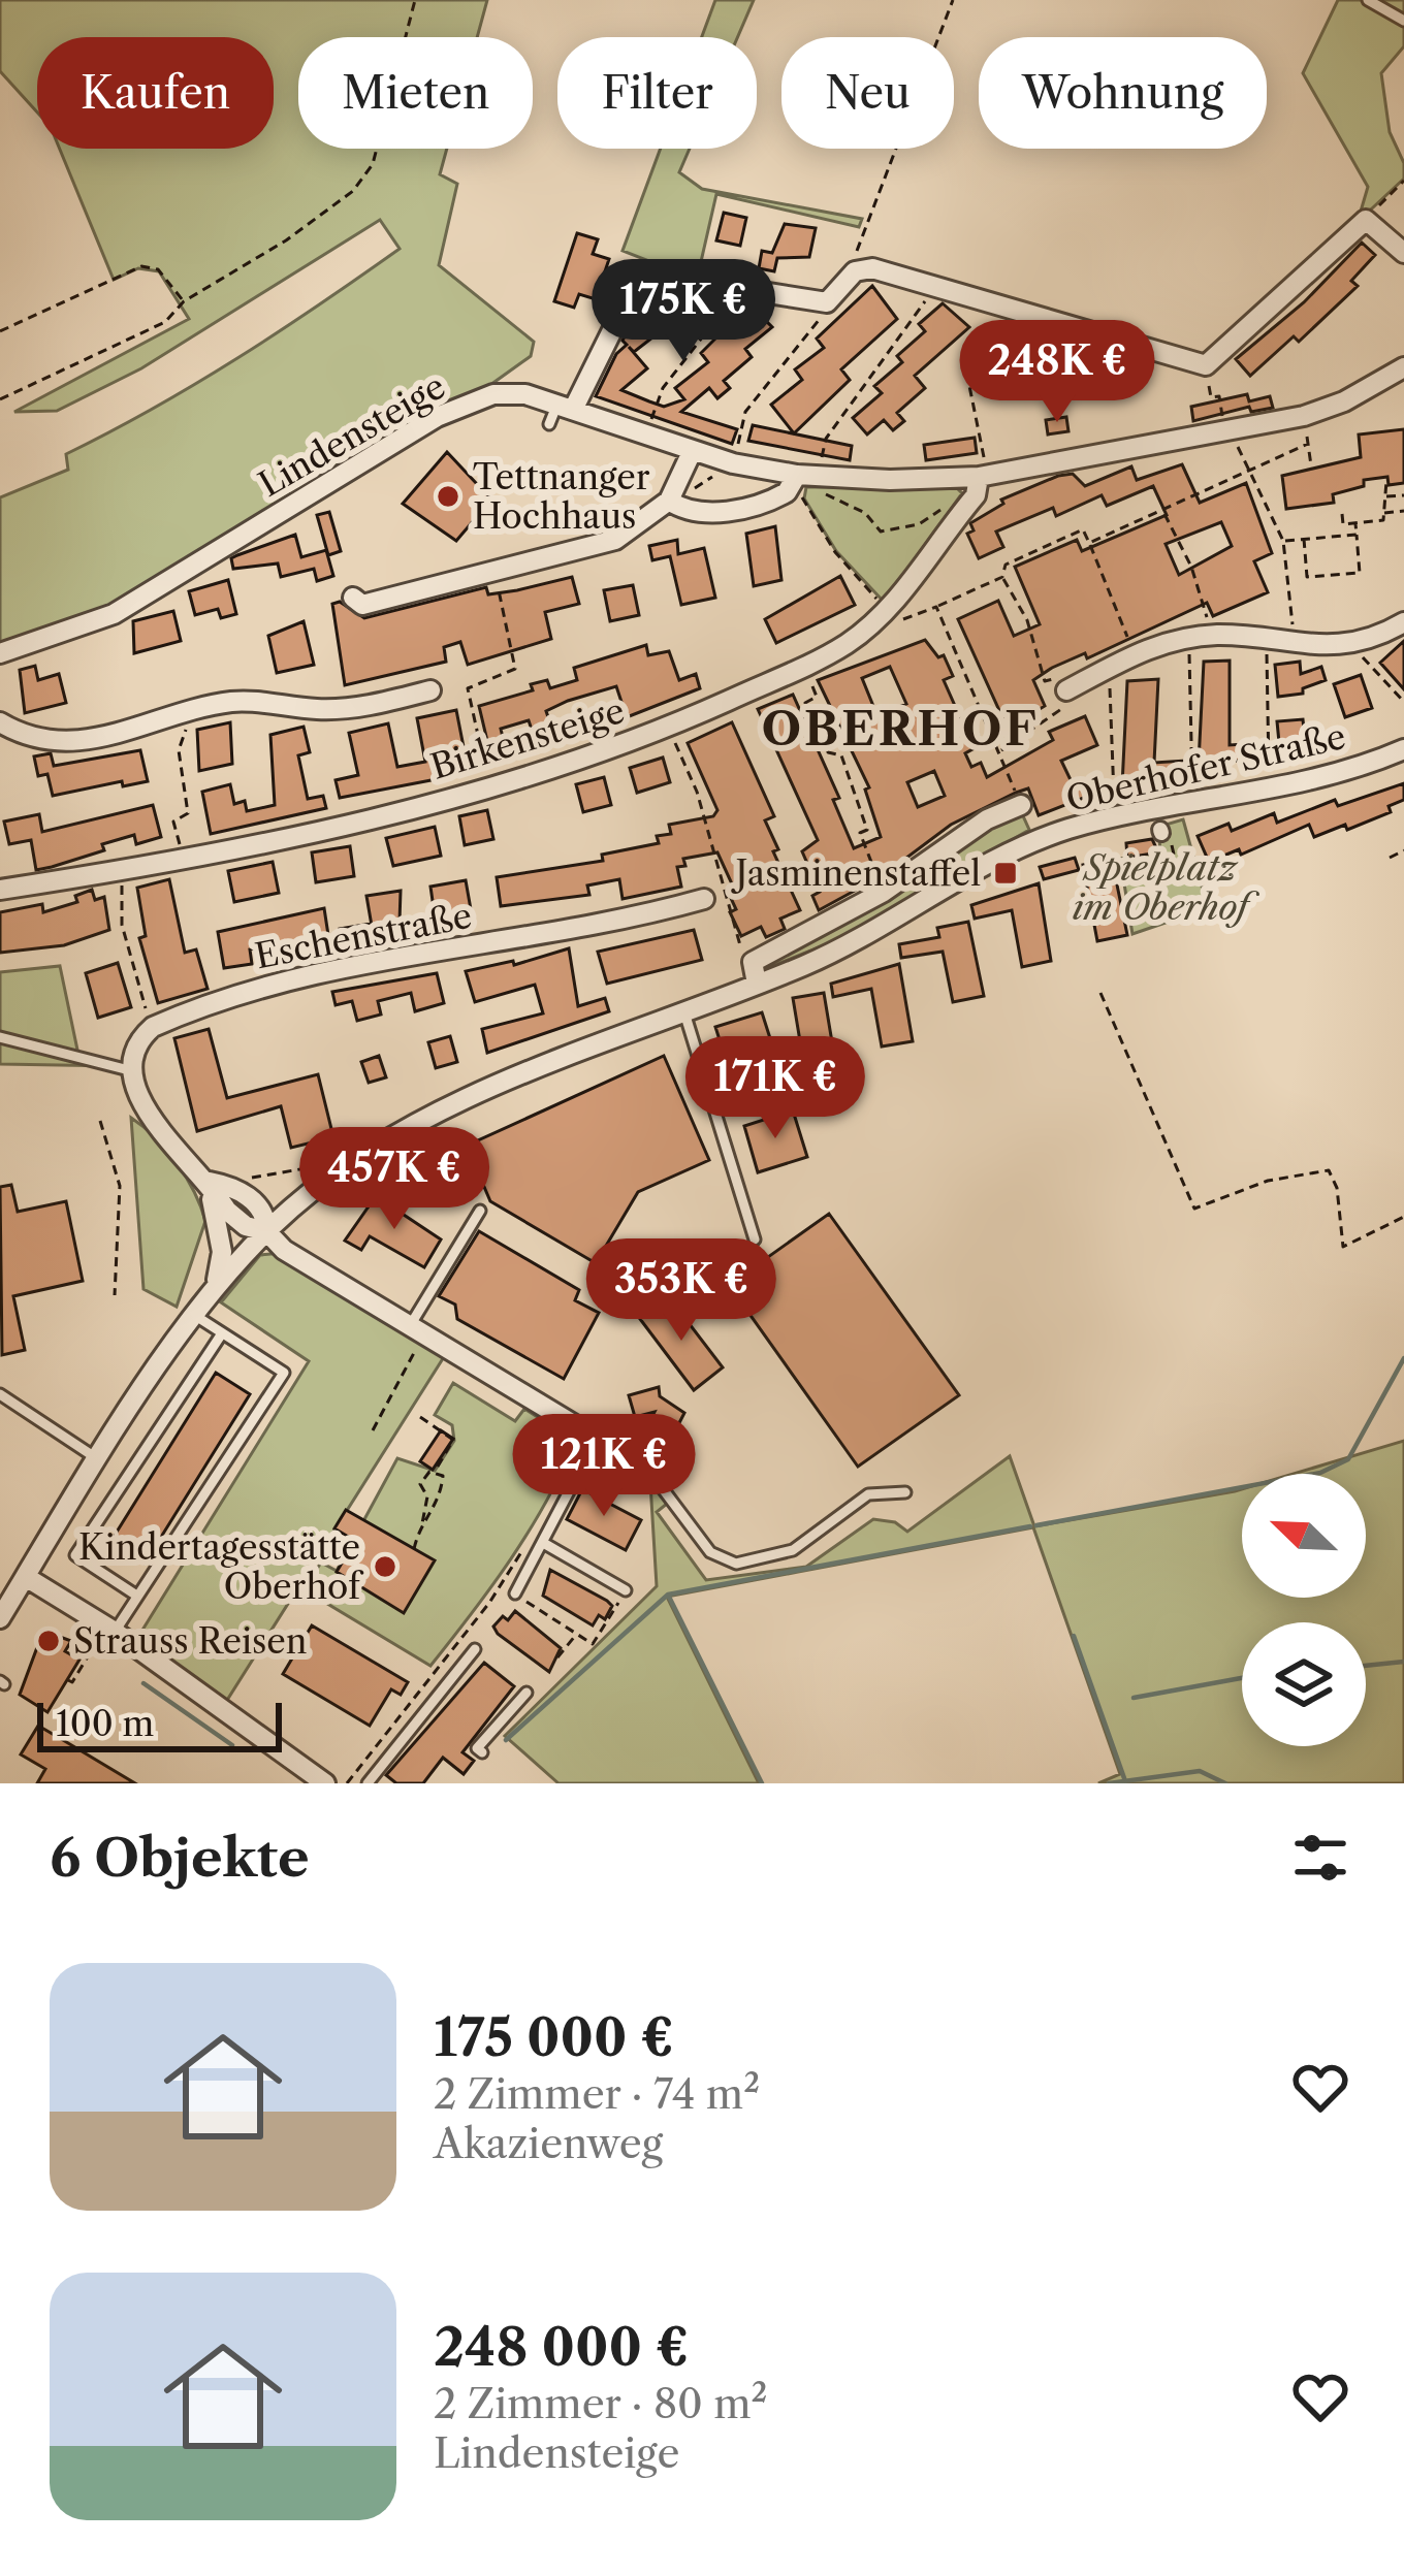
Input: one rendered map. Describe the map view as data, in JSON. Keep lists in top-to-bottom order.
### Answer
{
  "streets": {
    "street": [
      "Lindensteige",
      "Birkensteige",
      "Oberhofer Straße",
      "Eschenstraße"
    ]
  },
  "crossings": [
    ["Lindensteige", "Birkensteige"]
  ],
  "districts": ["OBERHOF"],
  "parks": ["Spielplatz im Oberhof"],
  "places": {
    "other": ["Tettnanger Hochhaus", "Kindertagesstätte Oberhof", "Strauss Reisen"],
    "transit": ["Jasminenstaffel"]
  },
  "scale_bar": "100 m",
  "north": "top left",
  "page": {
    "chip": [
      "Kaufen",
      "Mieten",
      "Filter",
      "Neu",
      "Wohnung"
    ],
    "price": [
      "175K €",
      "248K €",
      "171K €",
      "457K €",
      "353K €",
      "121K €"
    ],
    "scale": "100 m",
    "heading": "6 Objekte",
    "list": [
      {
        "name": "175 000 €",
        "note": "2 Zimmer · 74 m² · Akazienweg"
      },
      {
        "name": "248 000 €",
        "note": "2 Zimmer · 80 m² · Lindensteige"
      }
    ]
  }
}
